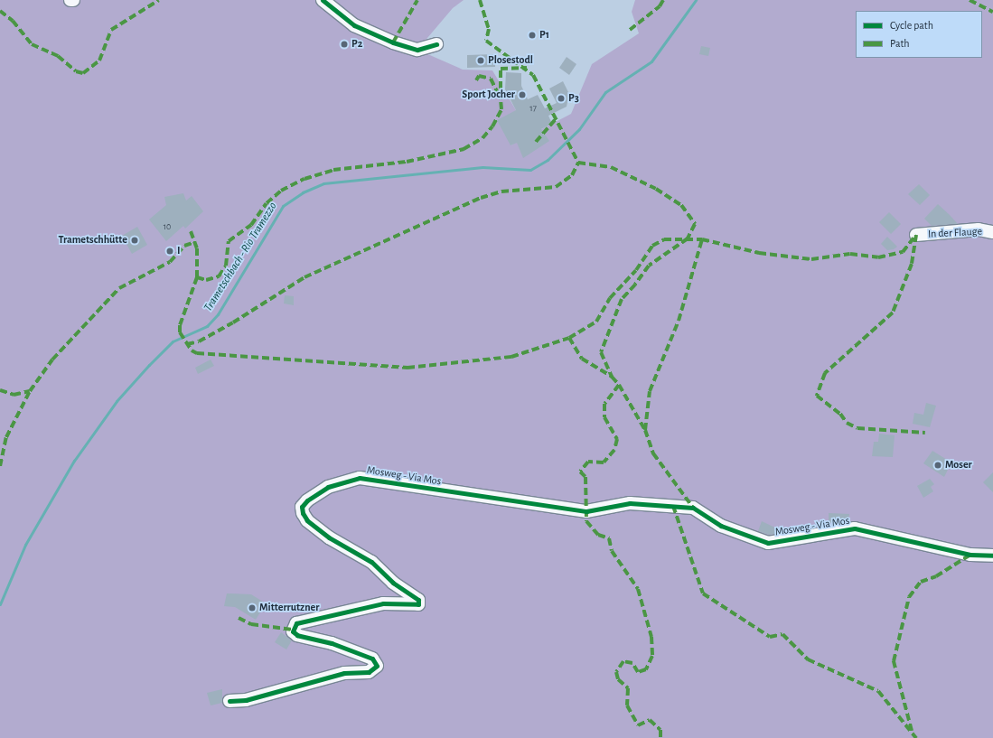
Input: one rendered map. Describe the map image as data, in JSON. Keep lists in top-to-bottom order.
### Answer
{
  "streets": {
    "street": ["In der Flauge", "Mosweg - Via Mos"]
  },
  "water": ["Trametschbach - Rio Tramezzo"],
  "places": [
    "P1",
    "P2",
    "Plosestodl",
    "Sport Jocher",
    "P3",
    "Trametschhütte",
    "I",
    "Moser",
    "Mitterrutzner"
  ],
  "house_numbers": ["17", "10"],
  "legend": ["Cycle path", "Path"]
}
